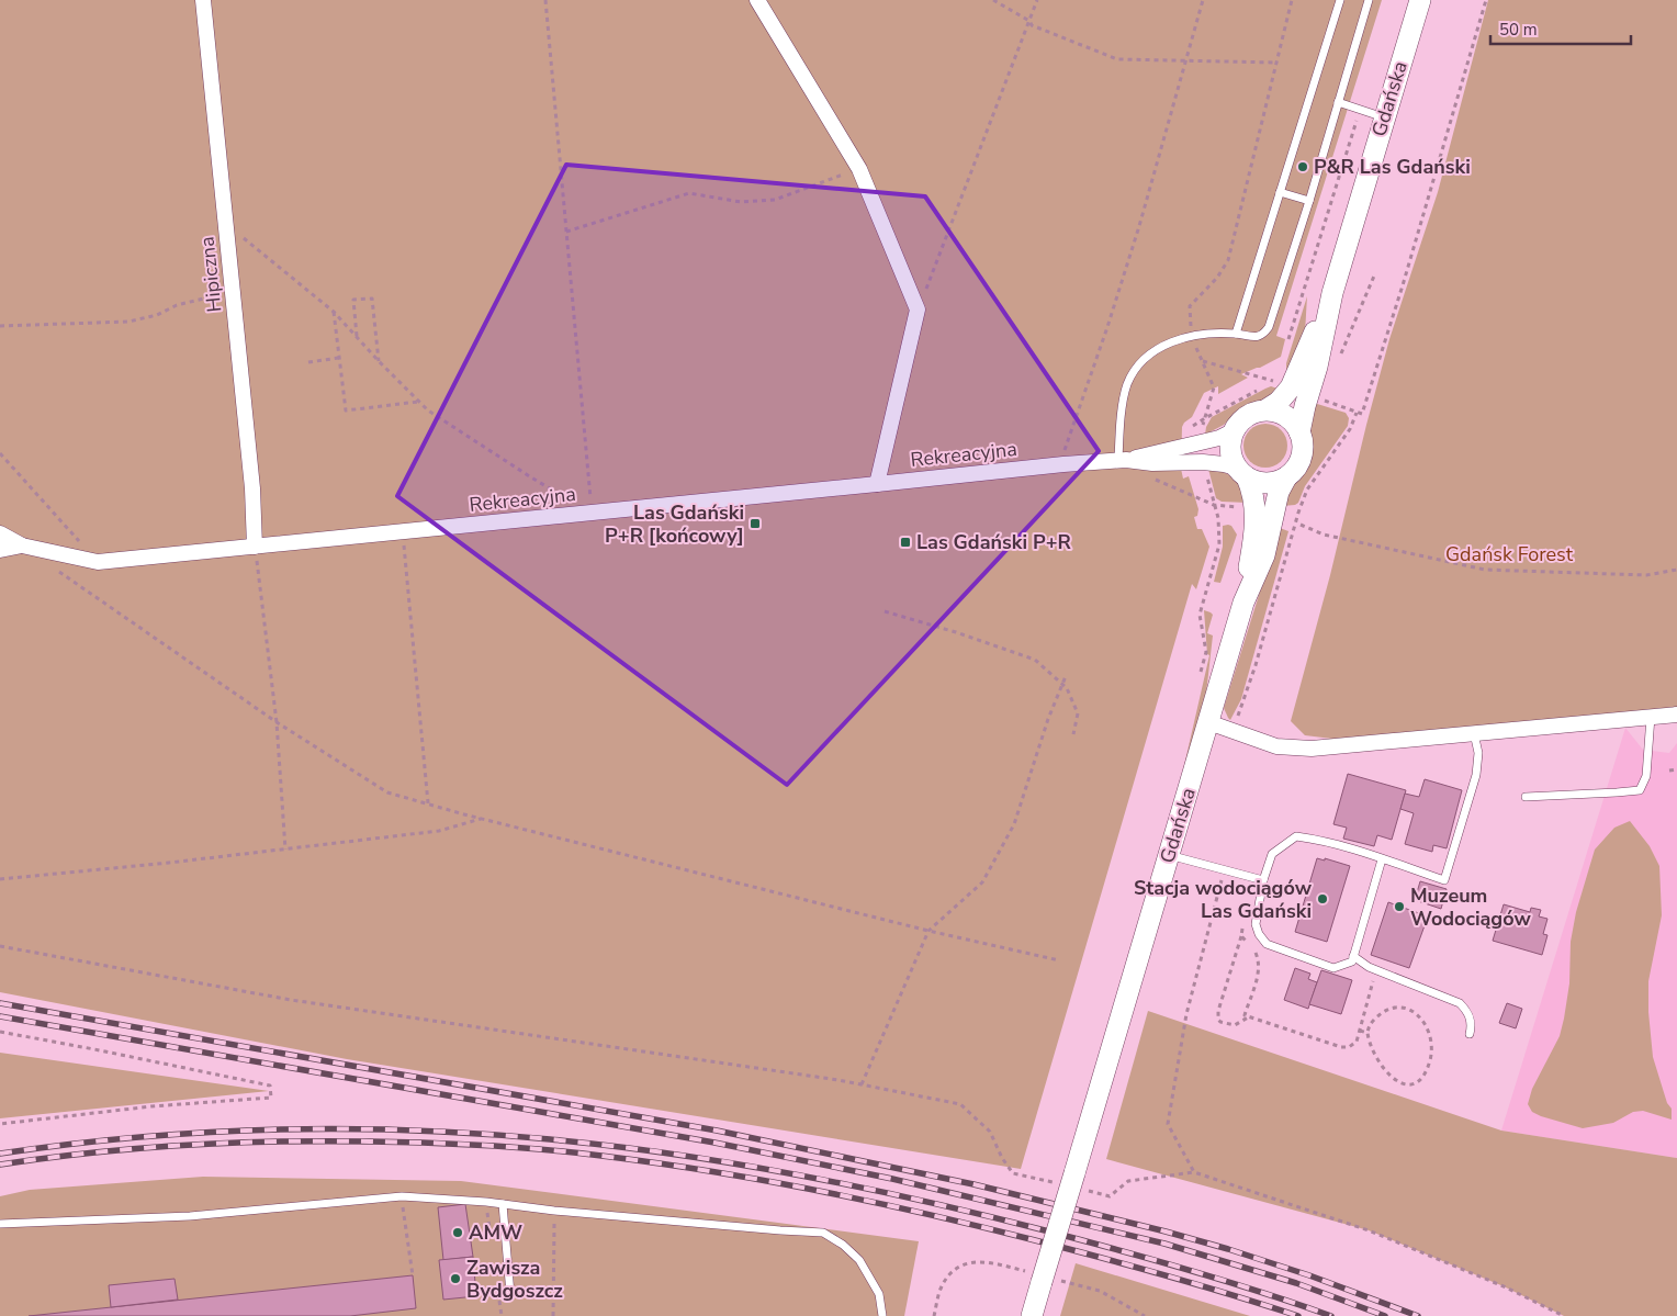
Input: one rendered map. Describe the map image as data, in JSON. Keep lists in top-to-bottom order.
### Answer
{
  "streets": {
    "main road": ["Gdańska"],
    "street": ["Hipiczna", "Rekreacyjna"]
  },
  "crossings": [
    ["Gdańska", "Rekreacyjna"],
    ["Hipiczna", "Rekreacyjna"]
  ],
  "parks": ["Gdańsk Forest"],
  "places": {
    "other": [
      "P&R Las Gdański",
      "Stacja wodociągów Las Gdański",
      "Muzeum Wodociągów",
      "AMW",
      "Zawisza Bydgoszcz"
    ],
    "transit": ["Las Gdański P+R [końcowy]", "Las Gdański P+R"]
  },
  "scale_bar": "50 m"
}
